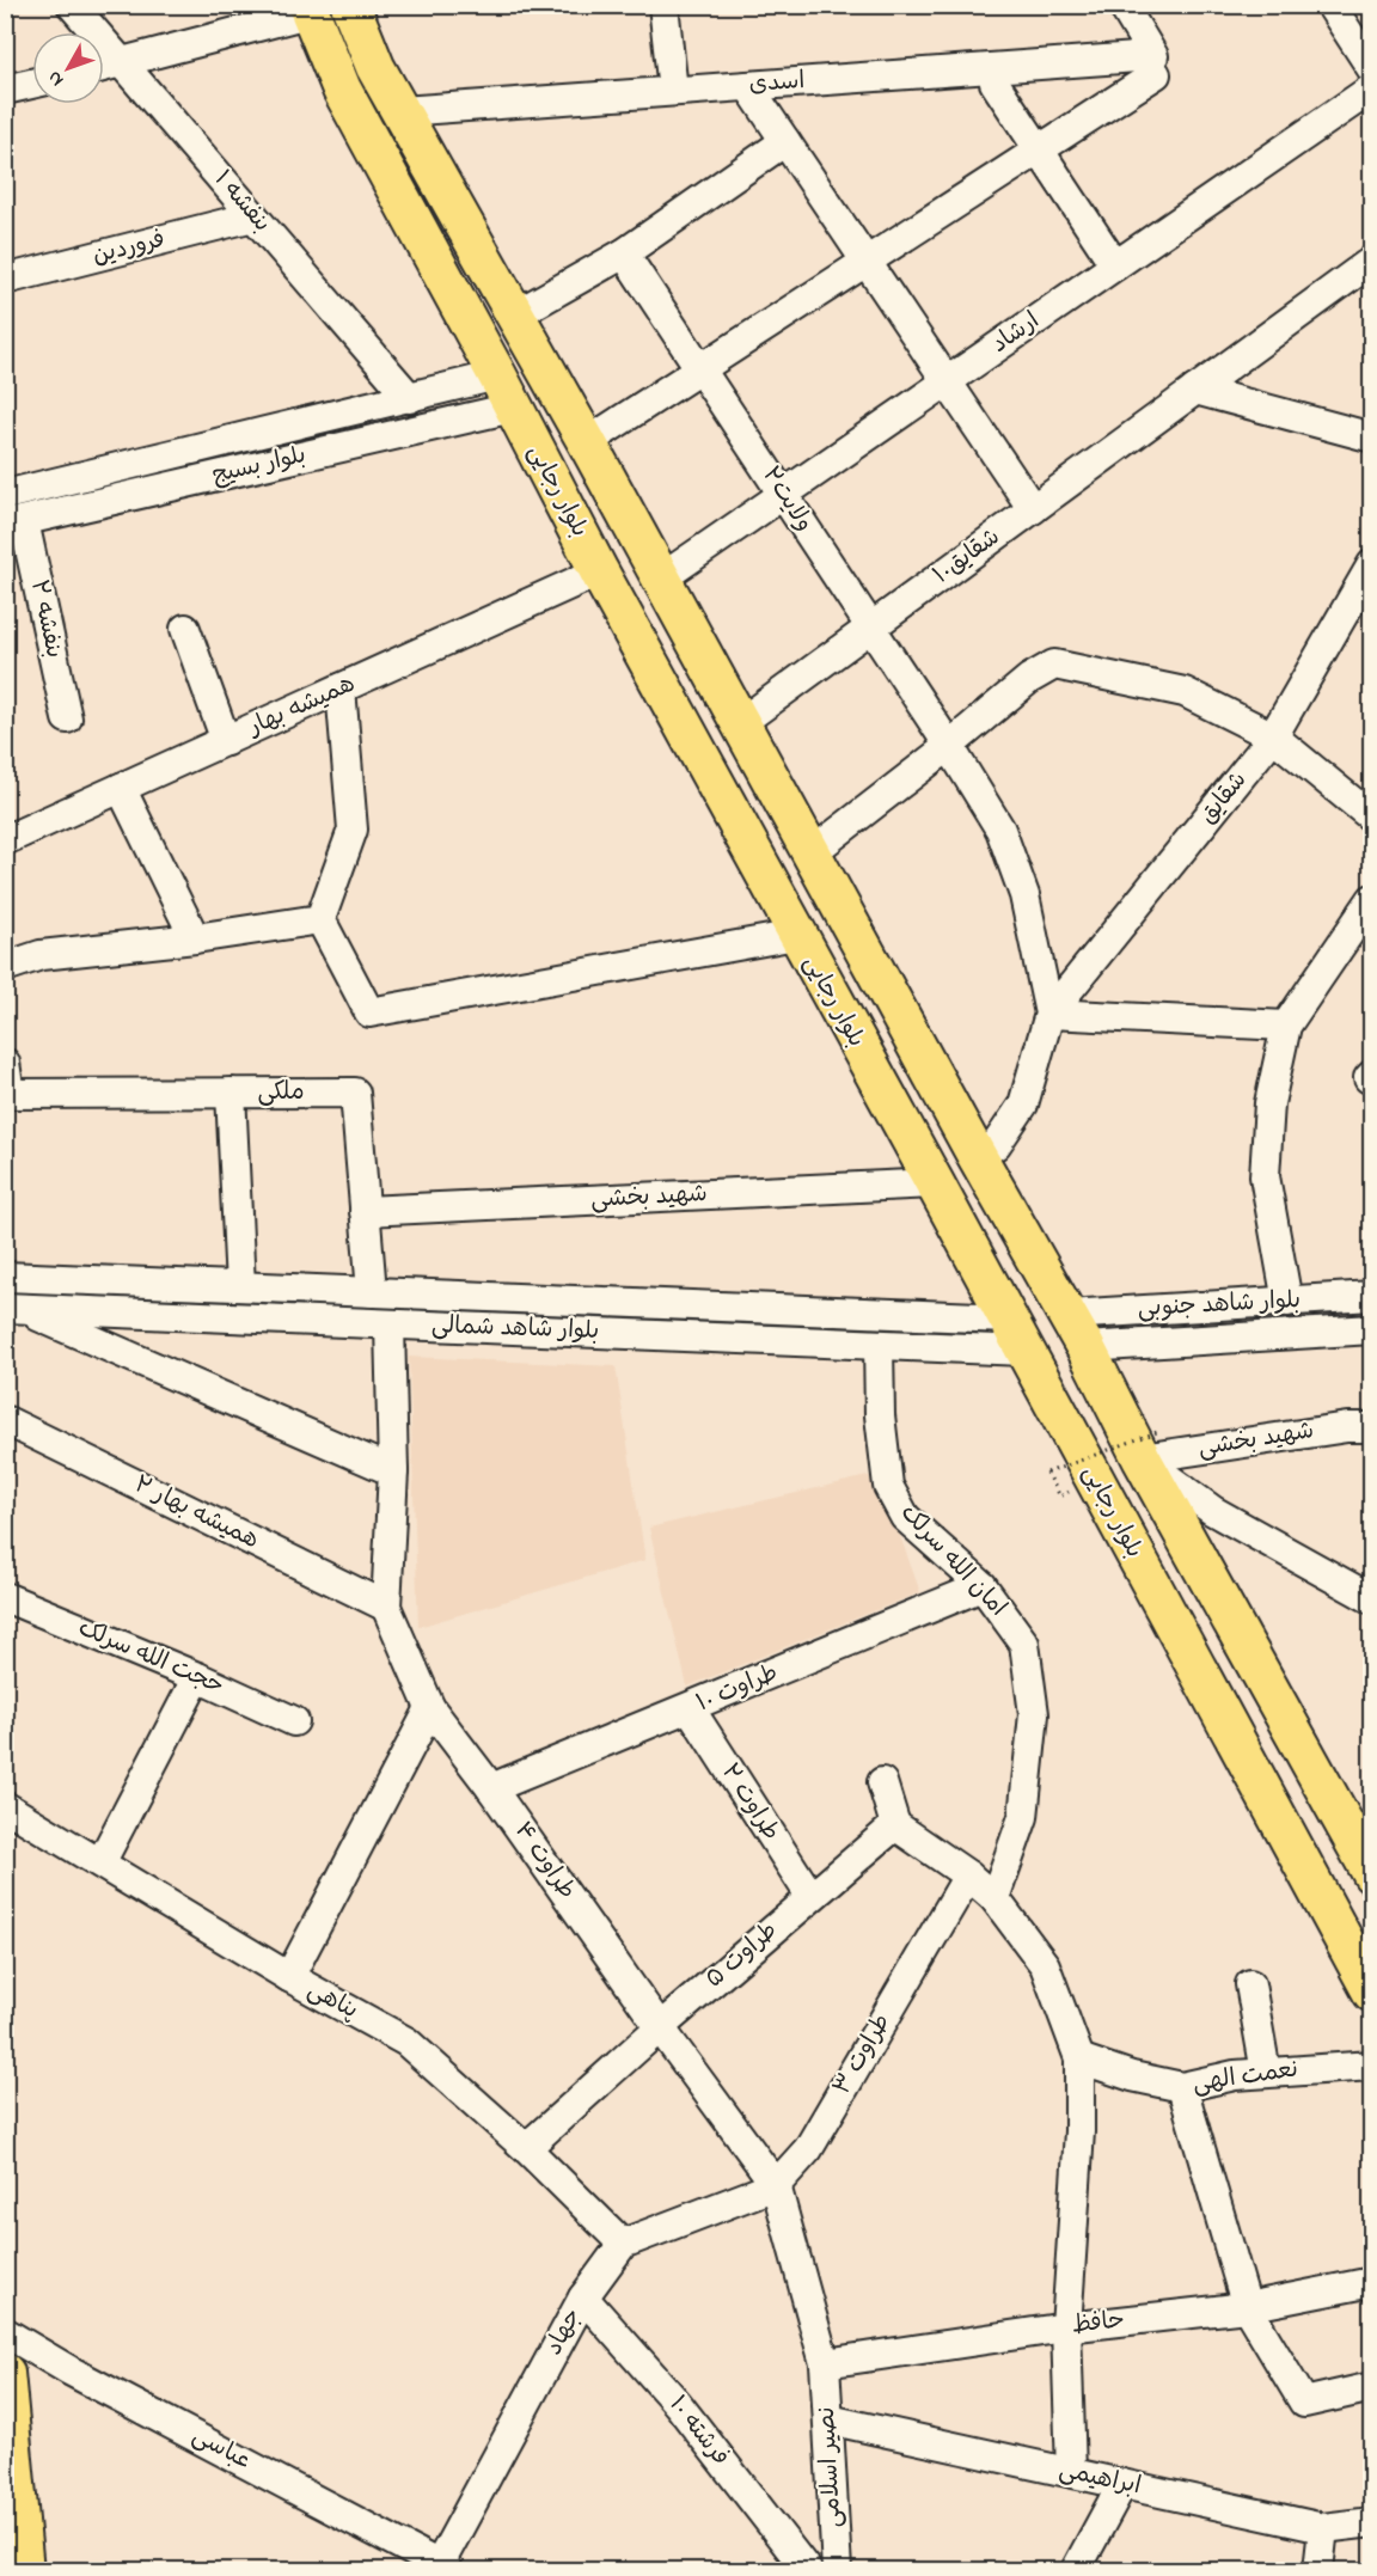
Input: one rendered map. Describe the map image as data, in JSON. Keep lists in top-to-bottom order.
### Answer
{
  "streets": {
    "main road": ["بلوار رجایی"],
    "street": [
      "اسدی",
      "بنفشه ۱",
      "فروردین",
      "ارشاد",
      "بلوار بسیج",
      "ولایت۲",
      "شقایق۱۰",
      "بنفشه ۲",
      "همیشه بهار",
      "شقایق",
      "ملکی",
      "شهید بخشی",
      "بلوار شاهد جنوبی",
      "بلوار شاهد شمالی",
      "همیشه بهار ۲",
      "امان الله سرلک",
      "حجت الله سرلک",
      "طراوت ۱۰",
      "طراوت ۲",
      "طراوت ۴",
      "طراوت ۵",
      "پناهی",
      "طراوت ۳",
      "نعمت الهی",
      "حافظ",
      "جهاد",
      "فرشته ۱۰",
      "عباسی",
      "نصیر اسلامی",
      "ابراهیمی"
    ]
  },
  "crossings": [
    ["اسدی", "بلوار رجایی"],
    ["بنفشه ۱", "فروردین"],
    ["بنفشه ۱", "بلوار بسیج"],
    ["ارشاد", "بلوار رجایی"],
    ["ارشاد", "ولایت۲"],
    ["بلوار بسیج", "بلوار رجایی"],
    ["بلوار بسیج", "بنفشه ۲"],
    ["بلوار رجایی", "شقایق۱۰"],
    ["بلوار رجایی", "همیشه بهار"],
    ["بلوار رجایی", "شهید بخشی"],
    ["بلوار رجایی", "بلوار شاهد جنوبی"],
    ["بلوار رجایی", "بلوار شاهد شمالی"],
    ["ولایت۲", "شقایق۱۰"],
    ["ولایت۲", "شقایق"],
    ["ملکی", "شهید بخشی"],
    ["ملکی", "بلوار شاهد شمالی"],
    ["بلوار شاهد شمالی", "امان الله سرلک"],
    ["بلوار شاهد شمالی", "طراوت ۴"],
    ["همیشه بهار ۲", "طراوت ۴"],
    ["امان الله سرلک", "طراوت ۱۰"],
    ["طراوت ۱۰", "طراوت ۲"],
    ["طراوت ۱۰", "طراوت ۴"],
    ["طراوت ۲", "طراوت ۵"],
    ["طراوت ۴", "طراوت ۵"],
    ["طراوت ۴", "طراوت ۳"],
    ["طراوت ۴", "حافظ"],
    ["طراوت ۴", "نصیر اسلامی"],
    ["طراوت ۵", "پناهی"],
    ["پناهی", "جهاد"],
    ["حافظ", "نصیر اسلامی"],
    ["جهاد", "فرشته ۱۰"],
    ["جهاد", "عباسی"],
    ["نصیر اسلامی", "ابراهیمی"]
  ],
  "north": "bottom left"
}
